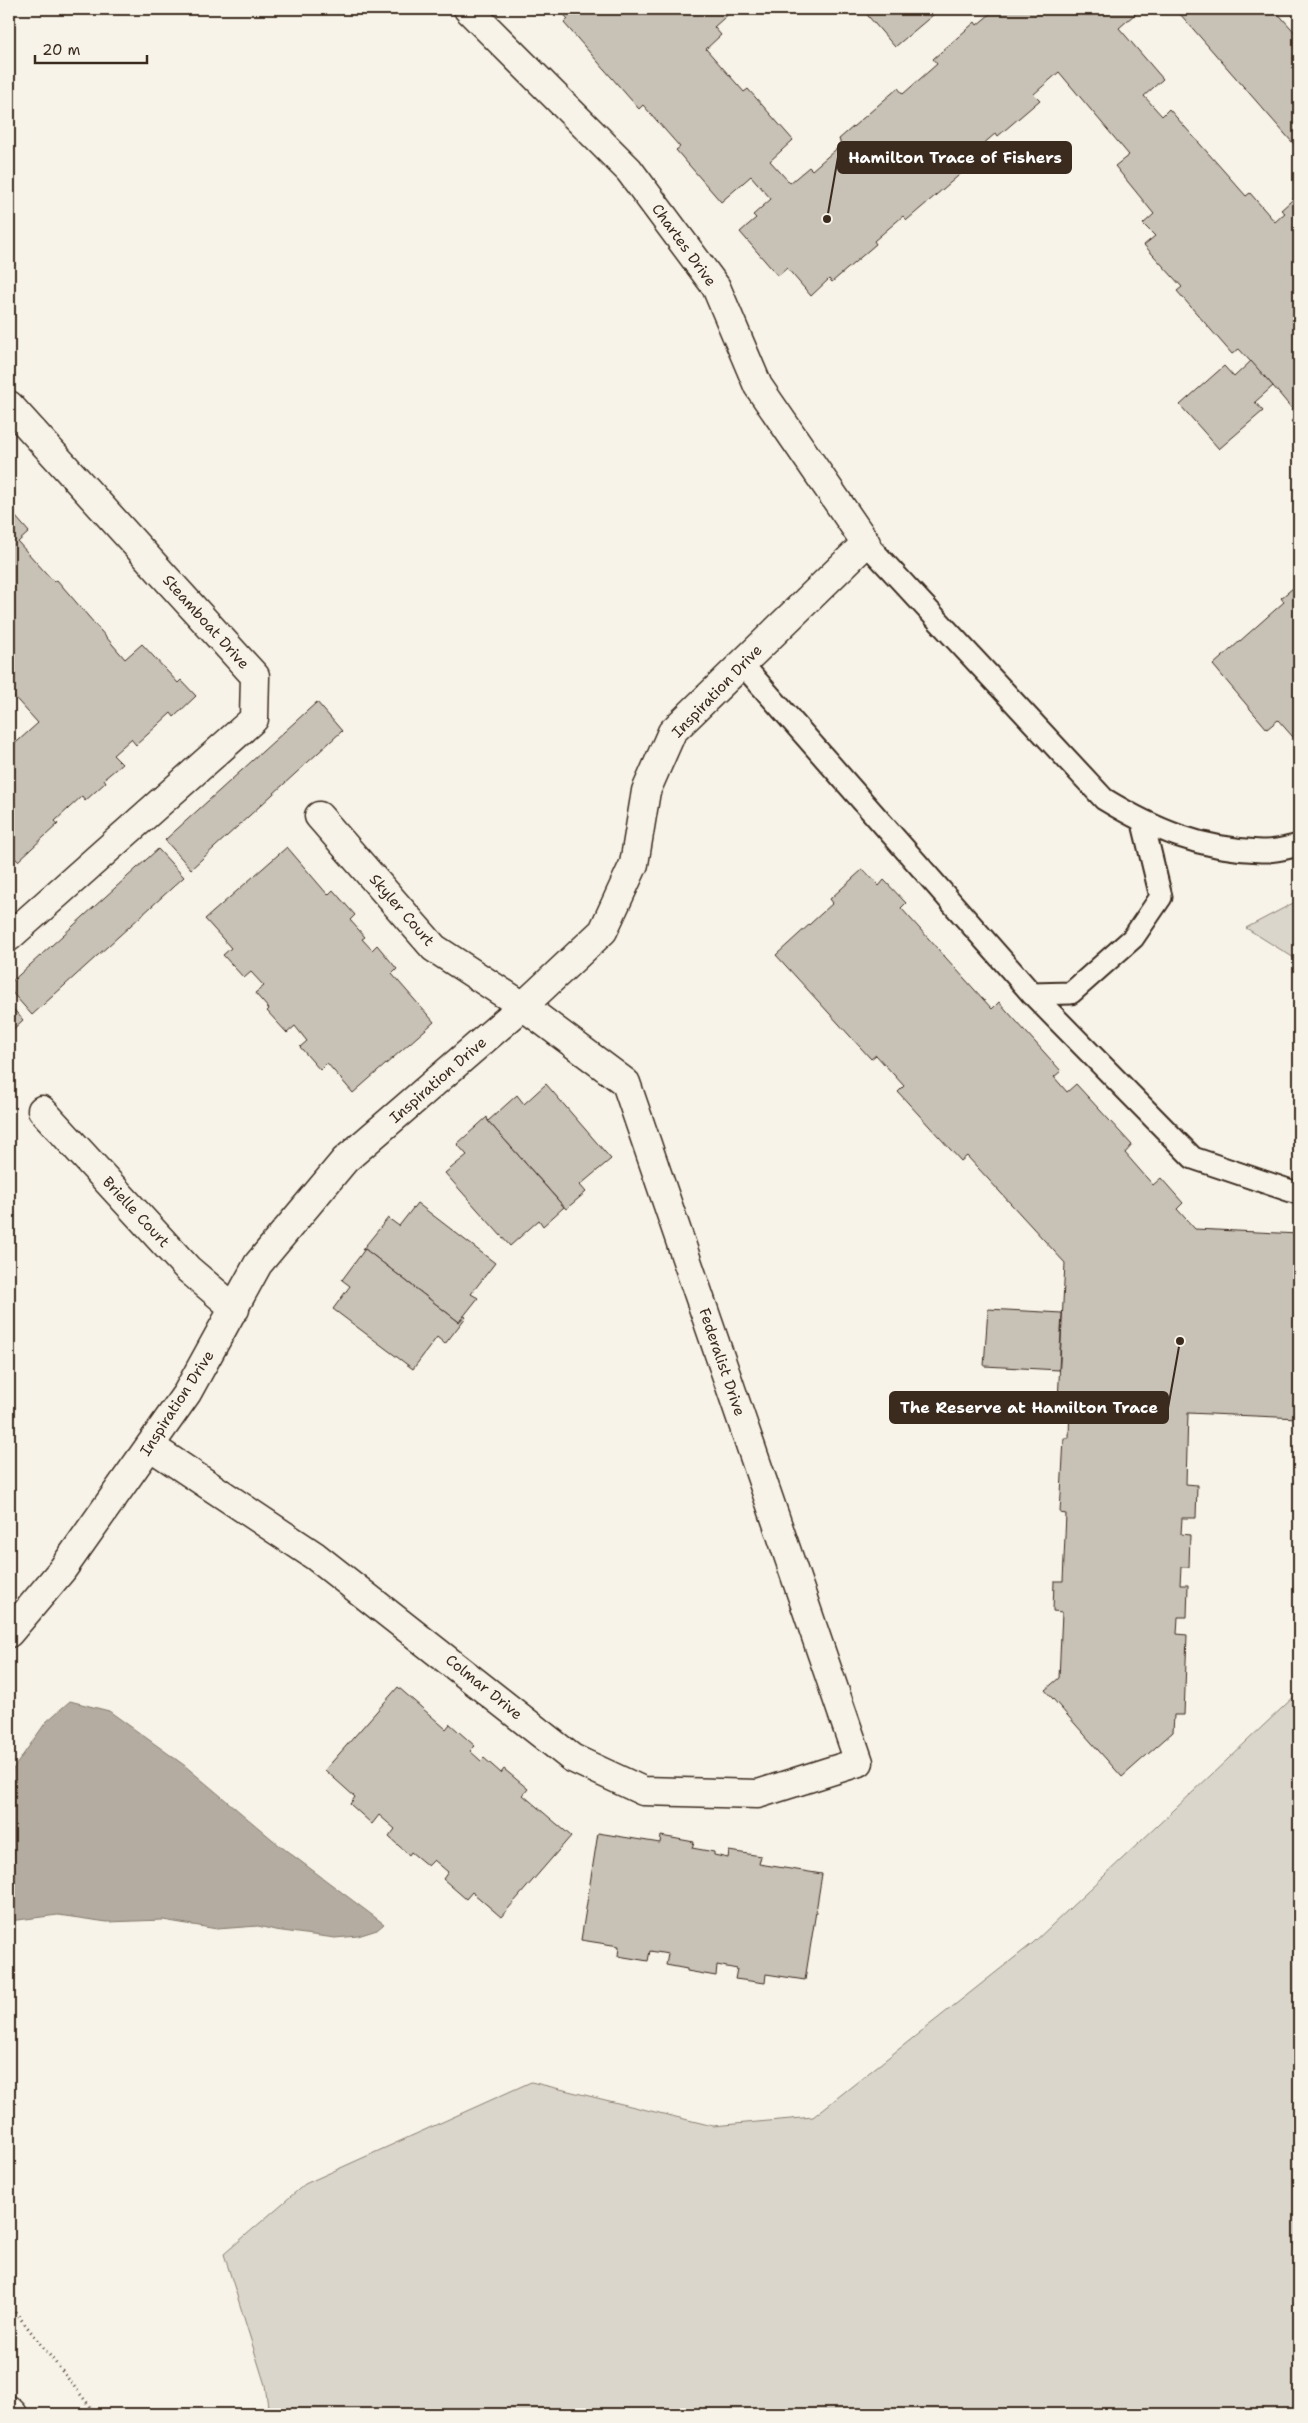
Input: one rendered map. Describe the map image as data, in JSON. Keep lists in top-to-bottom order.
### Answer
{
  "streets": {
    "street": [
      "Chartes Drive",
      "Steamboat Drive",
      "Inspiration Drive",
      "Skyler Court",
      "Brielle Court",
      "Federalist Drive",
      "Colmar Drive"
    ]
  },
  "crossings": [
    ["Chartes Drive", "Inspiration Drive"],
    ["Inspiration Drive", "Skyler Court"],
    ["Inspiration Drive", "Brielle Court"],
    ["Inspiration Drive", "Federalist Drive"],
    ["Inspiration Drive", "Colmar Drive"],
    ["Skyler Court", "Federalist Drive"],
    ["Federalist Drive", "Colmar Drive"]
  ],
  "places": ["Hamilton Trace of Fishers", "The Reserve at Hamilton Trace"],
  "scale_bar": "20 m"
}
